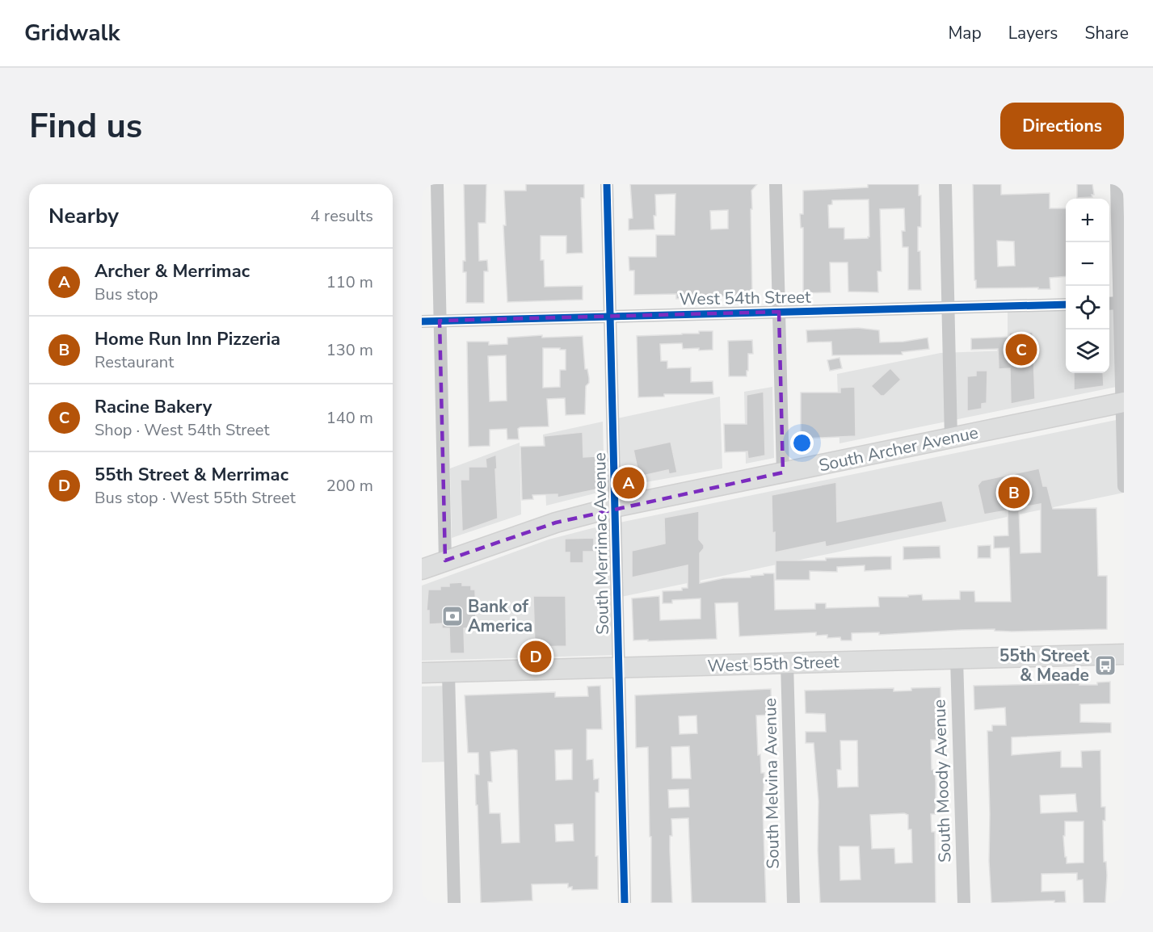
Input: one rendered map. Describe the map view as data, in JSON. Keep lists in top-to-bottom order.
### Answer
{
  "streets": {
    "main road": ["South Archer Avenue", "West 55th Street"],
    "street": [
      "West 54th Street",
      "South Merrimac Avenue",
      "South Moody Avenue",
      "South Melvina Avenue"
    ]
  },
  "crossings": [
    ["West 54th Street", "South Merrimac Avenue"],
    ["South Archer Avenue", "South Merrimac Avenue"],
    ["South Merrimac Avenue", "West 55th Street"],
    ["West 55th Street", "South Moody Avenue"],
    ["West 55th Street", "South Melvina Avenue"]
  ],
  "places": {
    "bank": ["Bank of America"],
    "bus stop": ["55th Street & Meade"]
  },
  "page": {
    "header": "Gridwalk",
    "nav": ["Map", "Layers", "Share"],
    "buttons": "Directions",
    "title": "Find us",
    "heading": ["Nearby", "4 results"],
    "map_buttons": ["+", "−"],
    "list": [
      {
        "mark": "A",
        "name": "Archer & Merrimac",
        "note": "Bus stop",
        "value": "110 m"
      },
      {
        "mark": "B",
        "name": "Home Run Inn Pizzeria",
        "note": "Restaurant",
        "value": "130 m"
      },
      {
        "mark": "C",
        "name": "Racine Bakery",
        "note": "Shop · West 54th Street",
        "value": "140 m"
      },
      {
        "mark": "D",
        "name": "55th Street & Merrimac",
        "note": "Bus stop · West 55th Street",
        "value": "200 m"
      }
    ],
    "pins": [
      "C",
      "A",
      "B",
      "D"
    ]
  }
}
